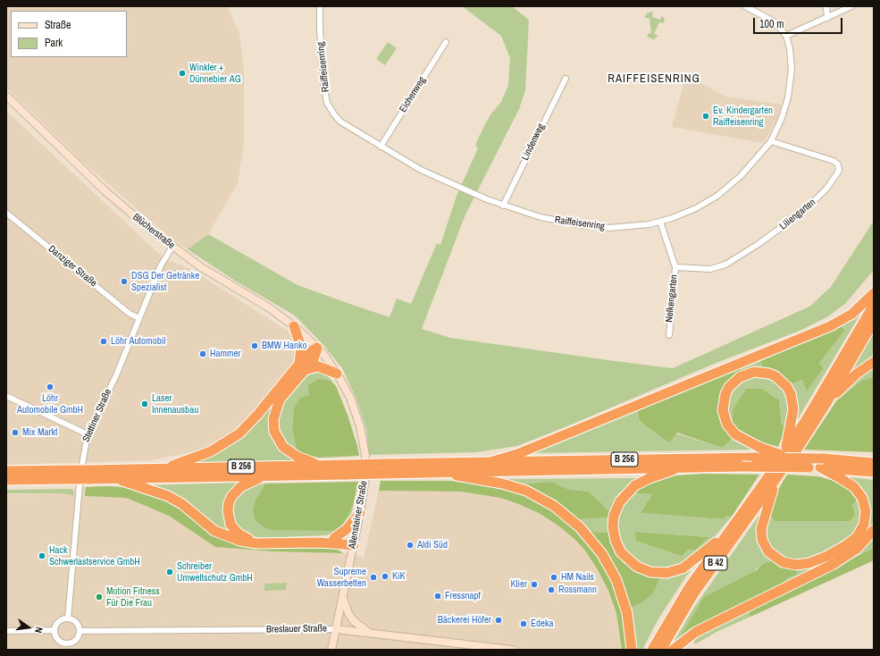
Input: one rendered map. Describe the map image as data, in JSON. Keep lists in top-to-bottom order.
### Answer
{
  "streets": {
    "highway": ["B 256", "B 42"],
    "street": [
      "Raiffeisenring",
      "Eichenweg",
      "Lindenweg",
      "Liliengarten",
      "Blücherstraße",
      "Danziger Straße",
      "Nelkengarten",
      "Stettiner Straße",
      "Allensteiner Straße",
      "Breslauer Straße"
    ]
  },
  "crossings": [
    ["Raiffeisenring", "Eichenweg"],
    ["Raiffeisenring", "Lindenweg"],
    ["Raiffeisenring", "Liliengarten"],
    ["Raiffeisenring", "Nelkengarten"],
    ["Liliengarten", "Nelkengarten"],
    ["Blücherstraße", "Stettiner Straße"],
    ["Blücherstraße", "Allensteiner Straße"],
    ["Danziger Straße", "Stettiner Straße"],
    ["Stettiner Straße", "Breslauer Straße"],
    ["B 256", "B 42"],
    ["Allensteiner Straße", "Breslauer Straße"]
  ],
  "districts": ["RAIFFEISENRING"],
  "places": [
    "Winkler + Dünnebier AG",
    "Ev. Kindergarten Raiffeisenring",
    "DSG Der Getränke Spezialist",
    "Löhr Automobil",
    "BMW Hanko",
    "Hammer",
    "Löhr Automobile GmbH",
    "Laser Innenausbau",
    "Mix Markt",
    "Aldi Süd",
    "Hack Schwerlastservice GmbH",
    "Schreiber Umweltschutz GmbH",
    "KiK",
    "Supreme Wasserbetten",
    "HM Nails",
    "Klier",
    "Rossmann",
    "Fressnapf",
    "Motion Fitness Für Die Frau",
    "Bäckerei Höfer",
    "Edeka"
  ],
  "legend": ["Straße", "Park"],
  "scale_bar": "100 m",
  "north": "right"
}
